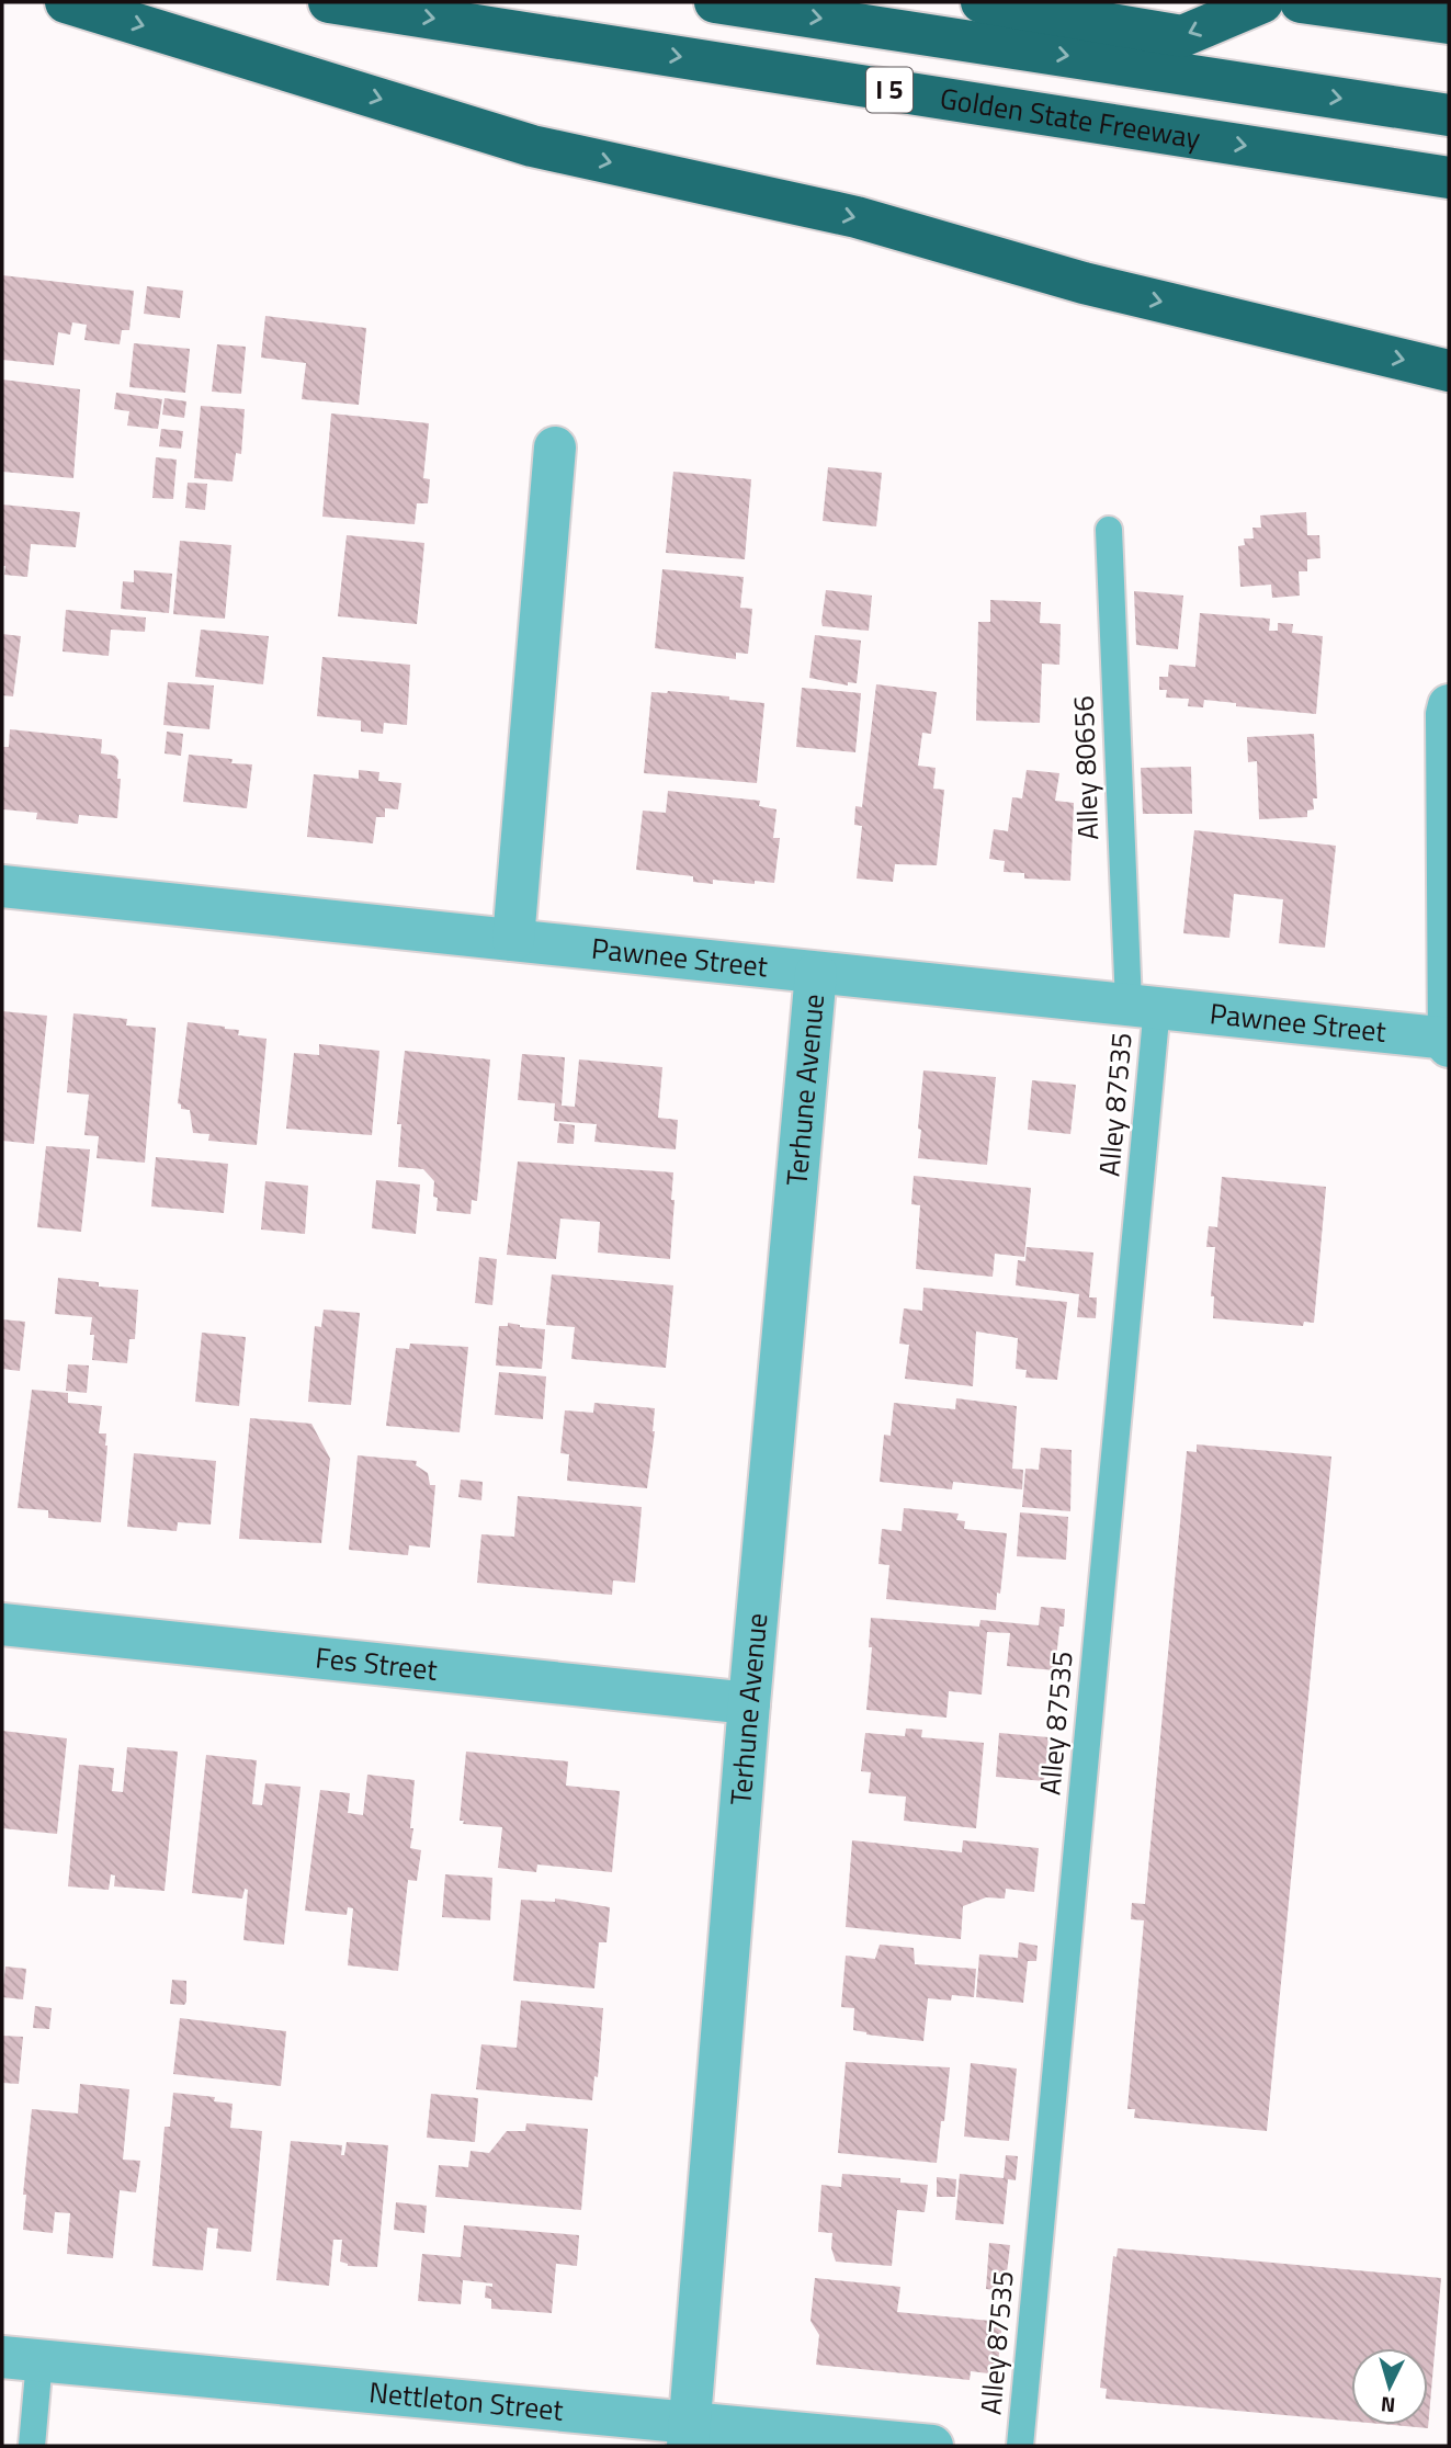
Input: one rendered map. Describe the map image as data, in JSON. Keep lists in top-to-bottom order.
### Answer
{
  "streets": {
    "highway": ["I 5", "Golden State Freeway"],
    "street": [
      "Pawnee Street",
      "Terhune Avenue",
      "Fes Street",
      "Nettleton Street"
    ],
    "lane": ["Alley 80656", "Alley 87535"]
  },
  "crossings": [
    ["Alley 80656", "Pawnee Street"],
    ["Alley 80656", "Alley 87535"],
    ["Pawnee Street", "Terhune Avenue"],
    ["Pawnee Street", "Alley 87535"],
    ["Terhune Avenue", "Fes Street"],
    ["Terhune Avenue", "Nettleton Street"]
  ],
  "north": "bottom"
}
